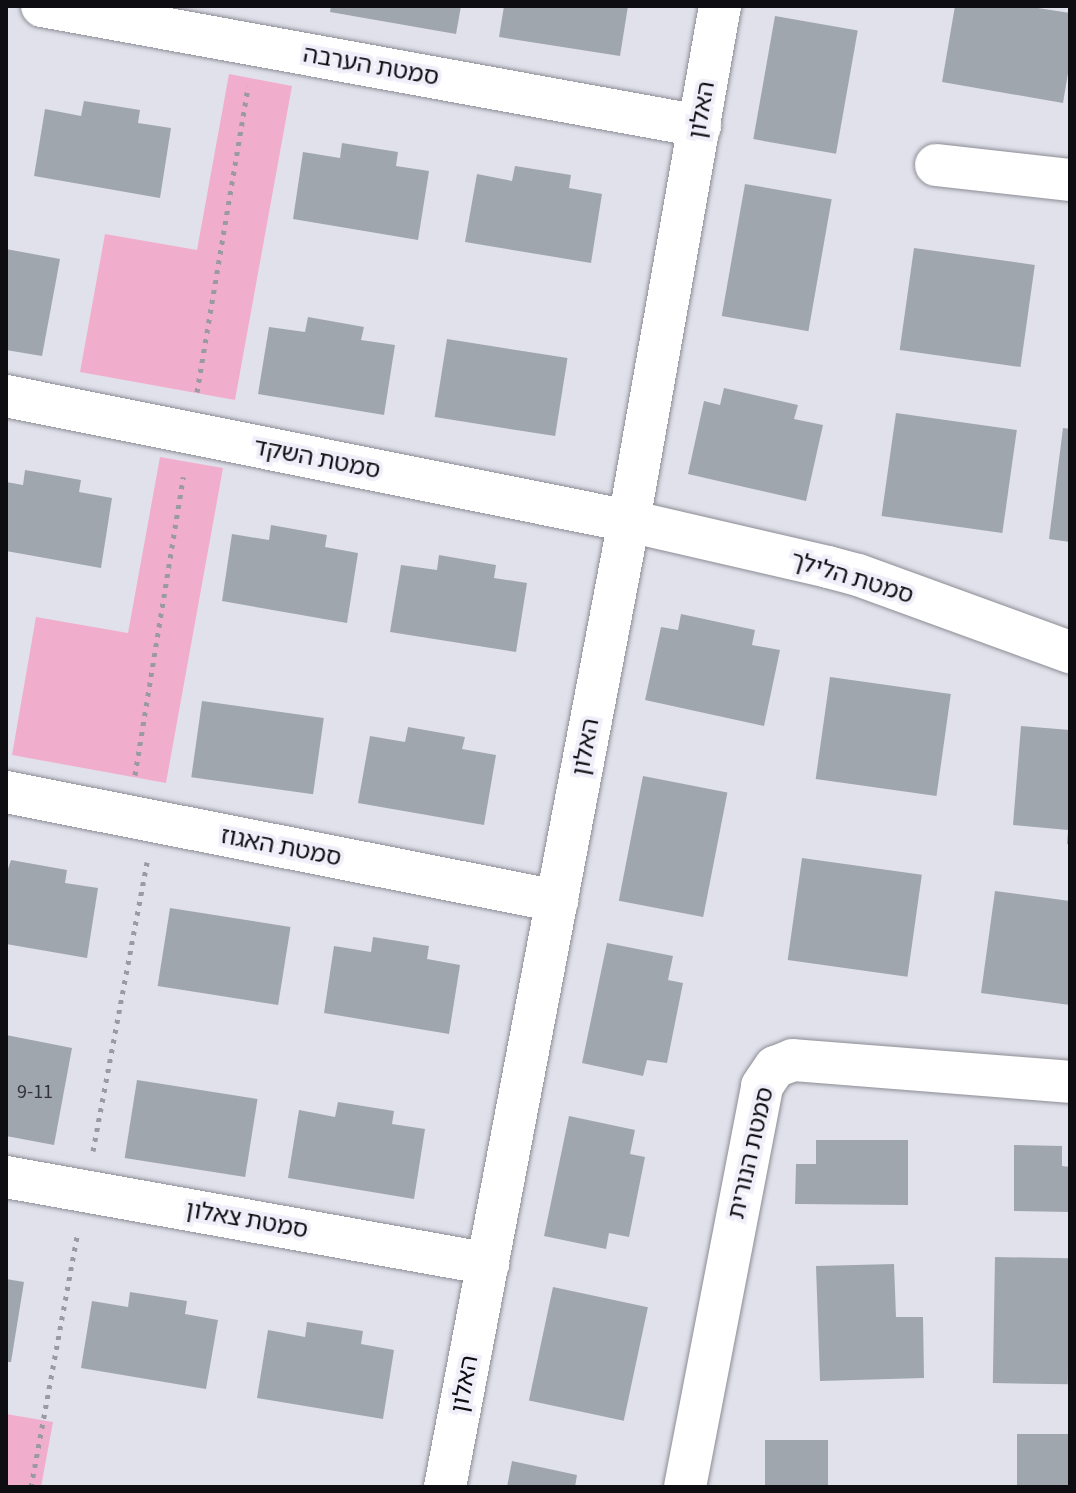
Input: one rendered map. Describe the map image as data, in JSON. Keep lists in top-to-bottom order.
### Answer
{
  "streets": {
    "street": [
      "סמטת הערבה",
      "האלון",
      "סמטת השקד",
      "סמטת הלילך",
      "סמטת האגוז",
      "סמטת הנורית",
      "סמטת צאלון"
    ]
  },
  "crossings": [
    ["סמטת הערבה", "האלון"],
    ["האלון", "סמטת השקד"],
    ["האלון", "סמטת הלילך"],
    ["האלון", "סמטת האגוז"],
    ["האלון", "סמטת צאלון"],
    ["סמטת השקד", "סמטת הלילך"]
  ],
  "house_numbers": ["9-11"]
}
